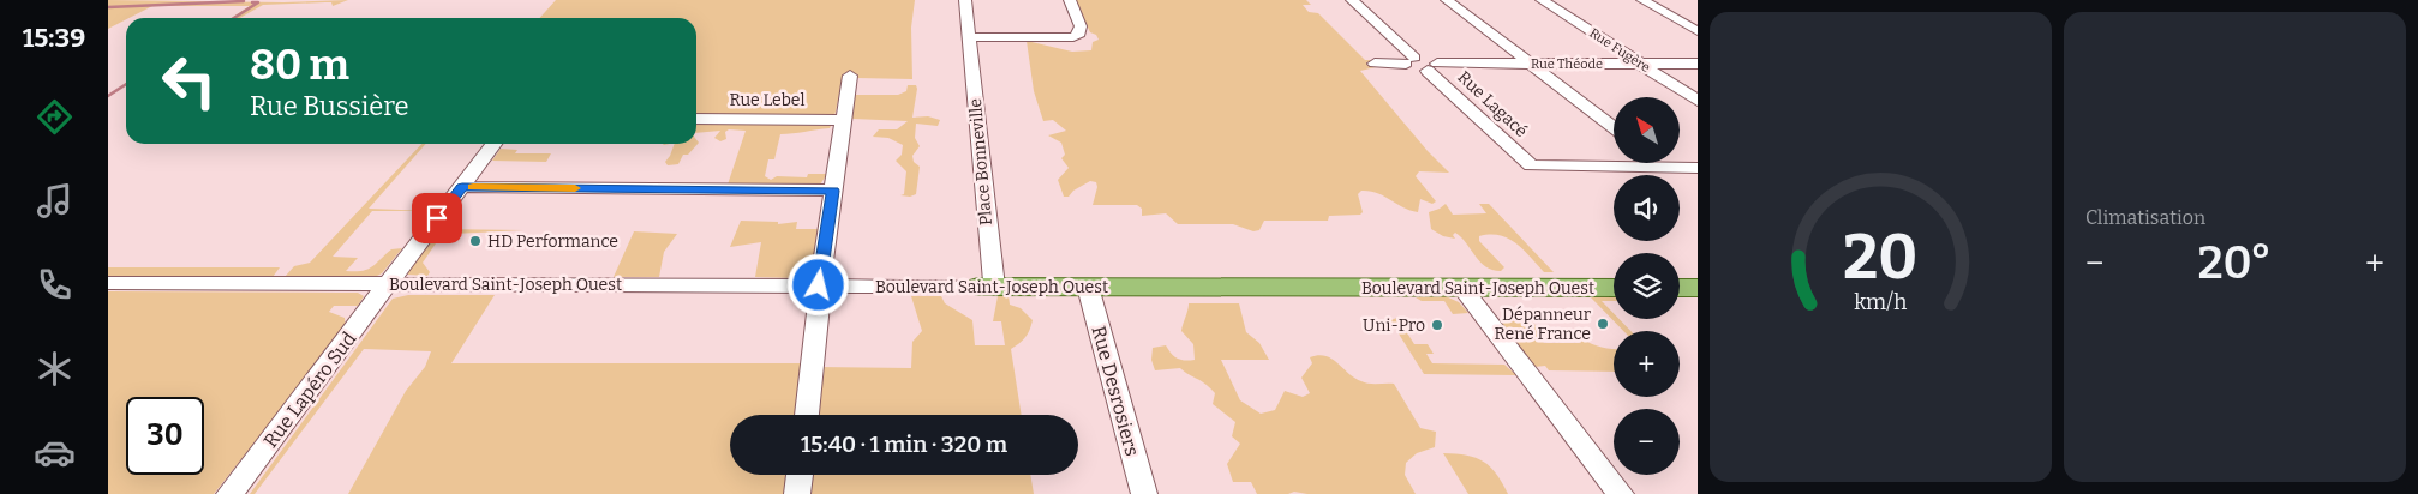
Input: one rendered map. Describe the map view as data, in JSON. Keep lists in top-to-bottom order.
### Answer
{
  "streets": {
    "main road": ["Boulevard Saint-Joseph Ouest"],
    "street": [
      "Rue Fugère",
      "Rue Théode",
      "Rue Lebel",
      "Rue Lagacé",
      "Place Bonneville",
      "Rue Lapéro Sud",
      "Rue Desrosiers"
    ]
  },
  "crossings": [
    ["Rue Fugère", "Rue Théode"],
    ["Rue Théode", "Rue Lagacé"],
    ["Place Bonneville", "Boulevard Saint-Joseph Ouest"],
    ["Boulevard Saint-Joseph Ouest", "Rue Lapéro Sud"],
    ["Boulevard Saint-Joseph Ouest", "Rue Desrosiers"]
  ],
  "places": ["HD Performance", "Dépanneur René France", "Uni-Pro"],
  "north": "top left",
  "page": {
    "tabs": "15:39",
    "tile": "Climatisation",
    "turn": ["80 m", "Rue Bussière"],
    "map_buttons": ["+", "−"],
    "heat": ["−", "20°", "+"],
    "limit": "30",
    "trip": "15:40 · 1 min · 320 m",
    "gauge": ["20", "km/h"]
  }
}
